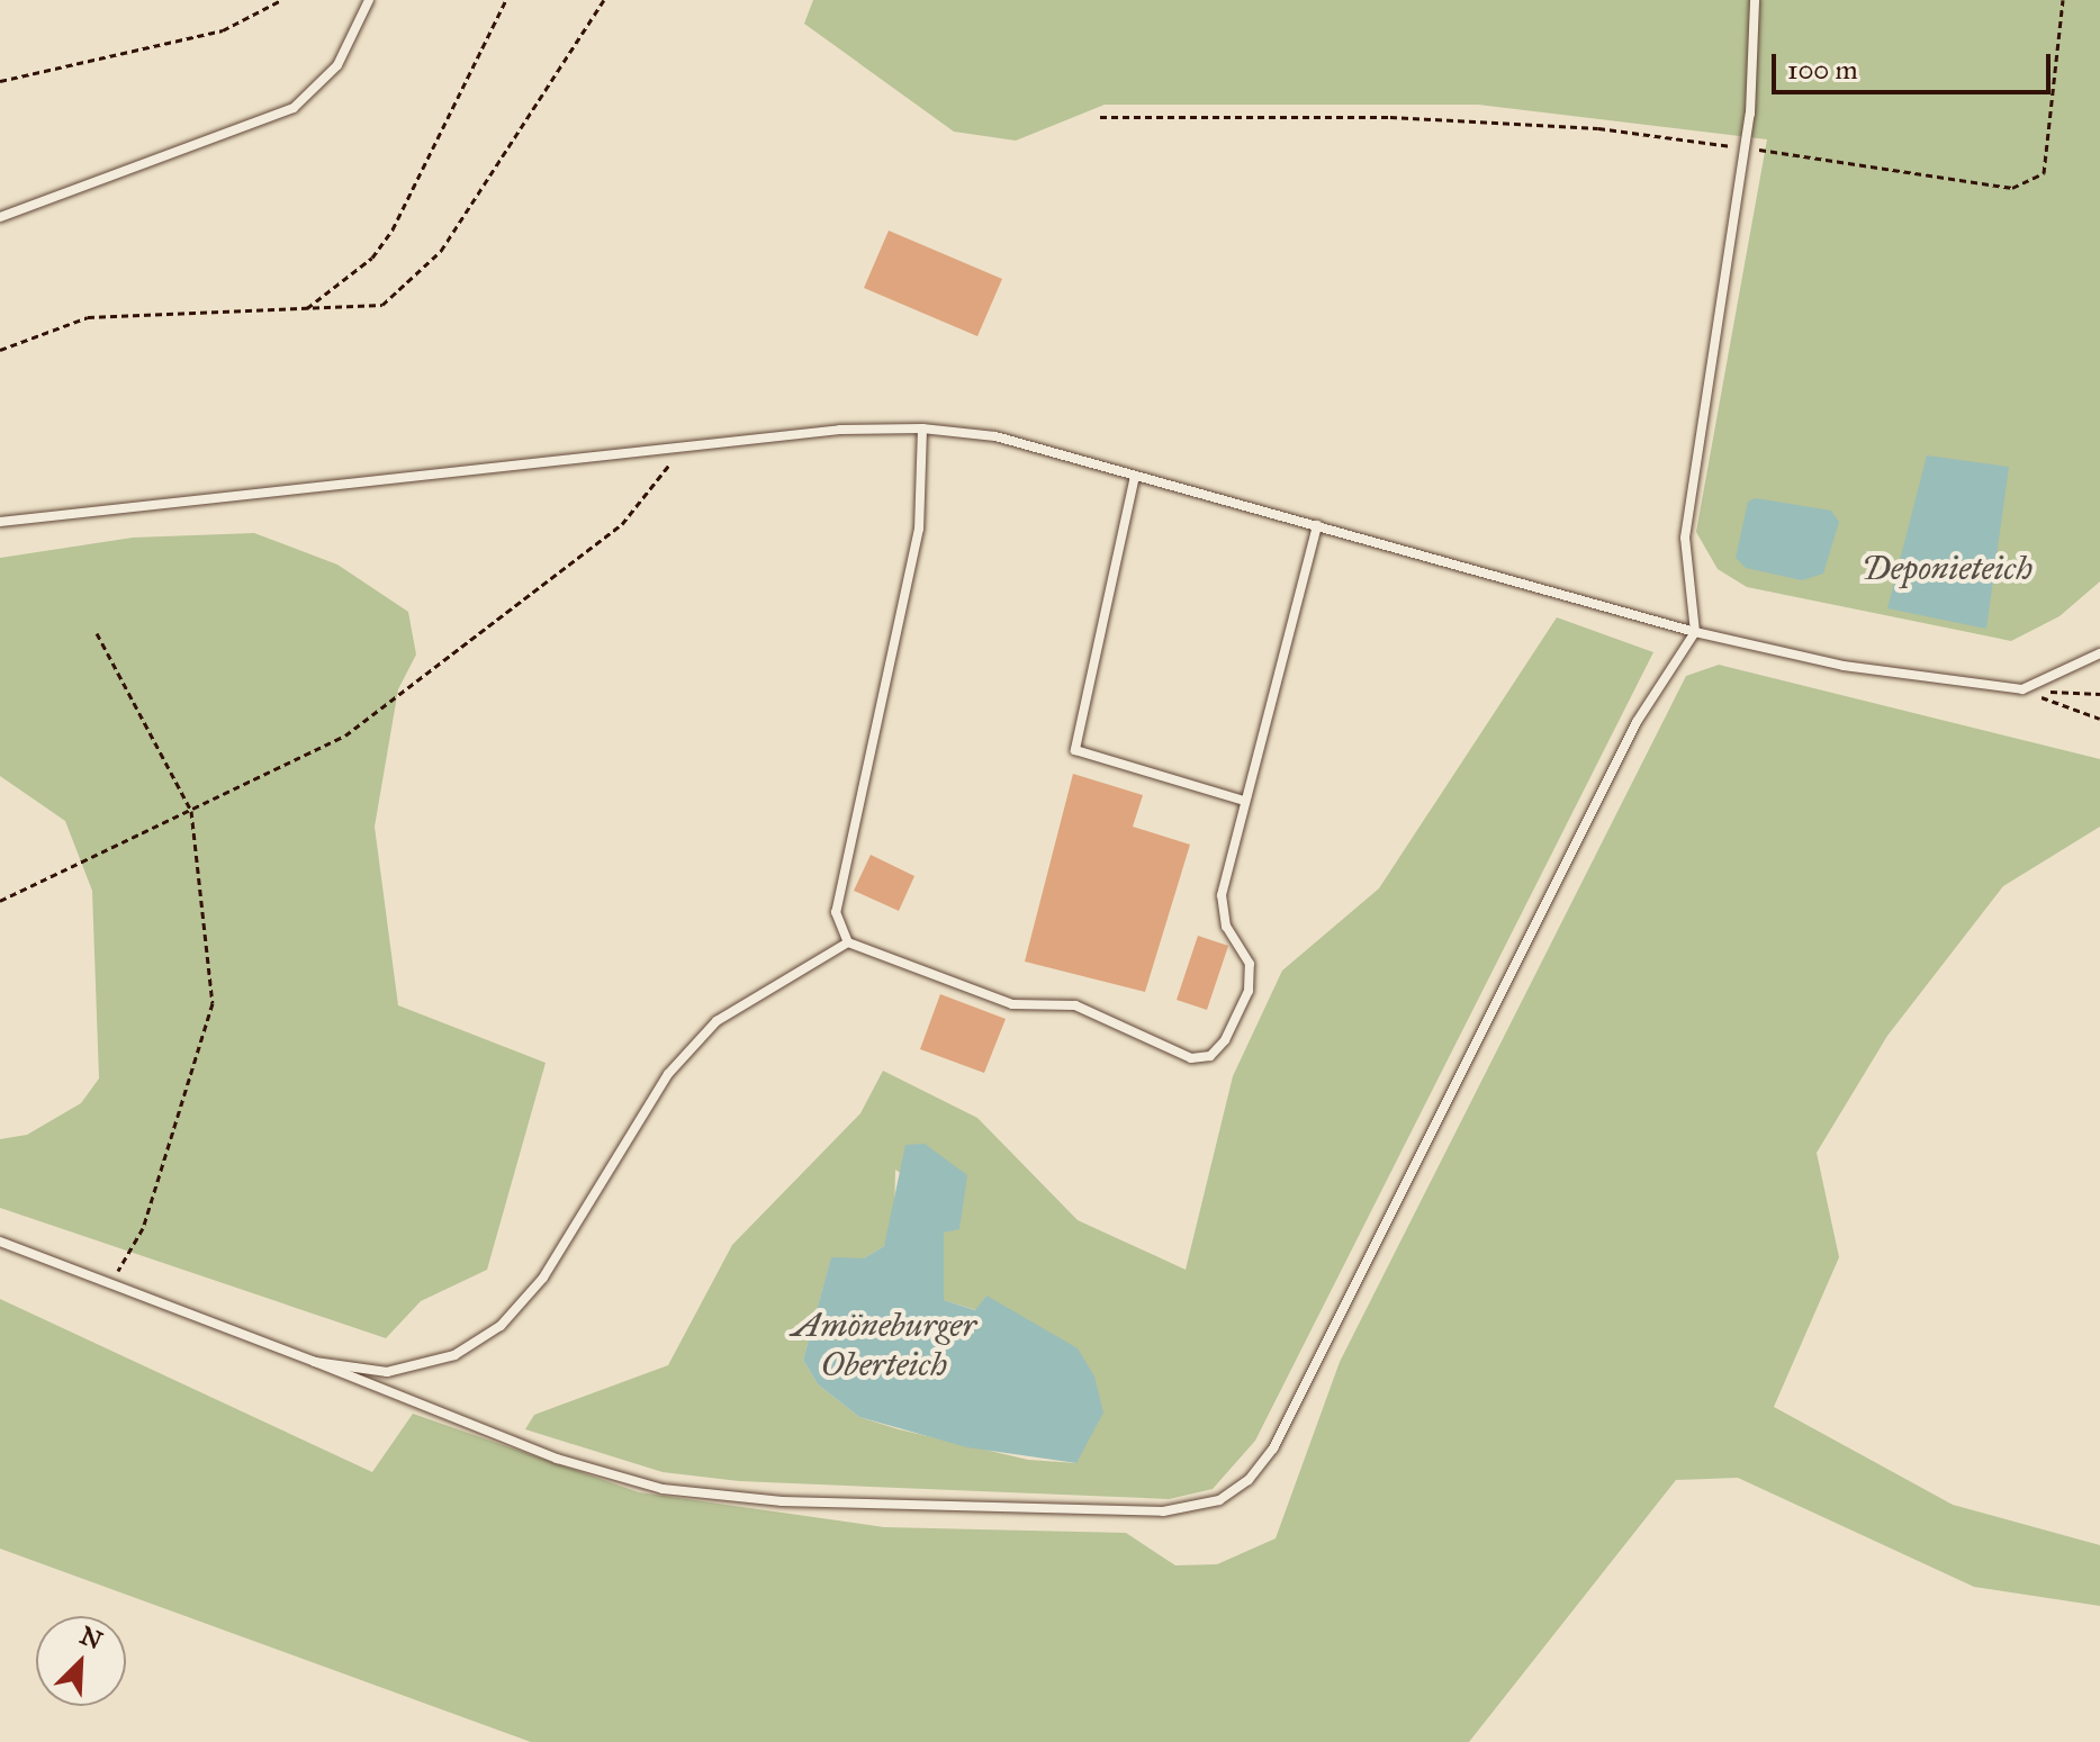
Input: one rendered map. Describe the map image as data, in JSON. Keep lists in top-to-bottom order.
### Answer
{
  "water": ["Deponieteich", "Amöneburger Oberteich"],
  "scale_bar": "100 m",
  "north": "top right"
}
